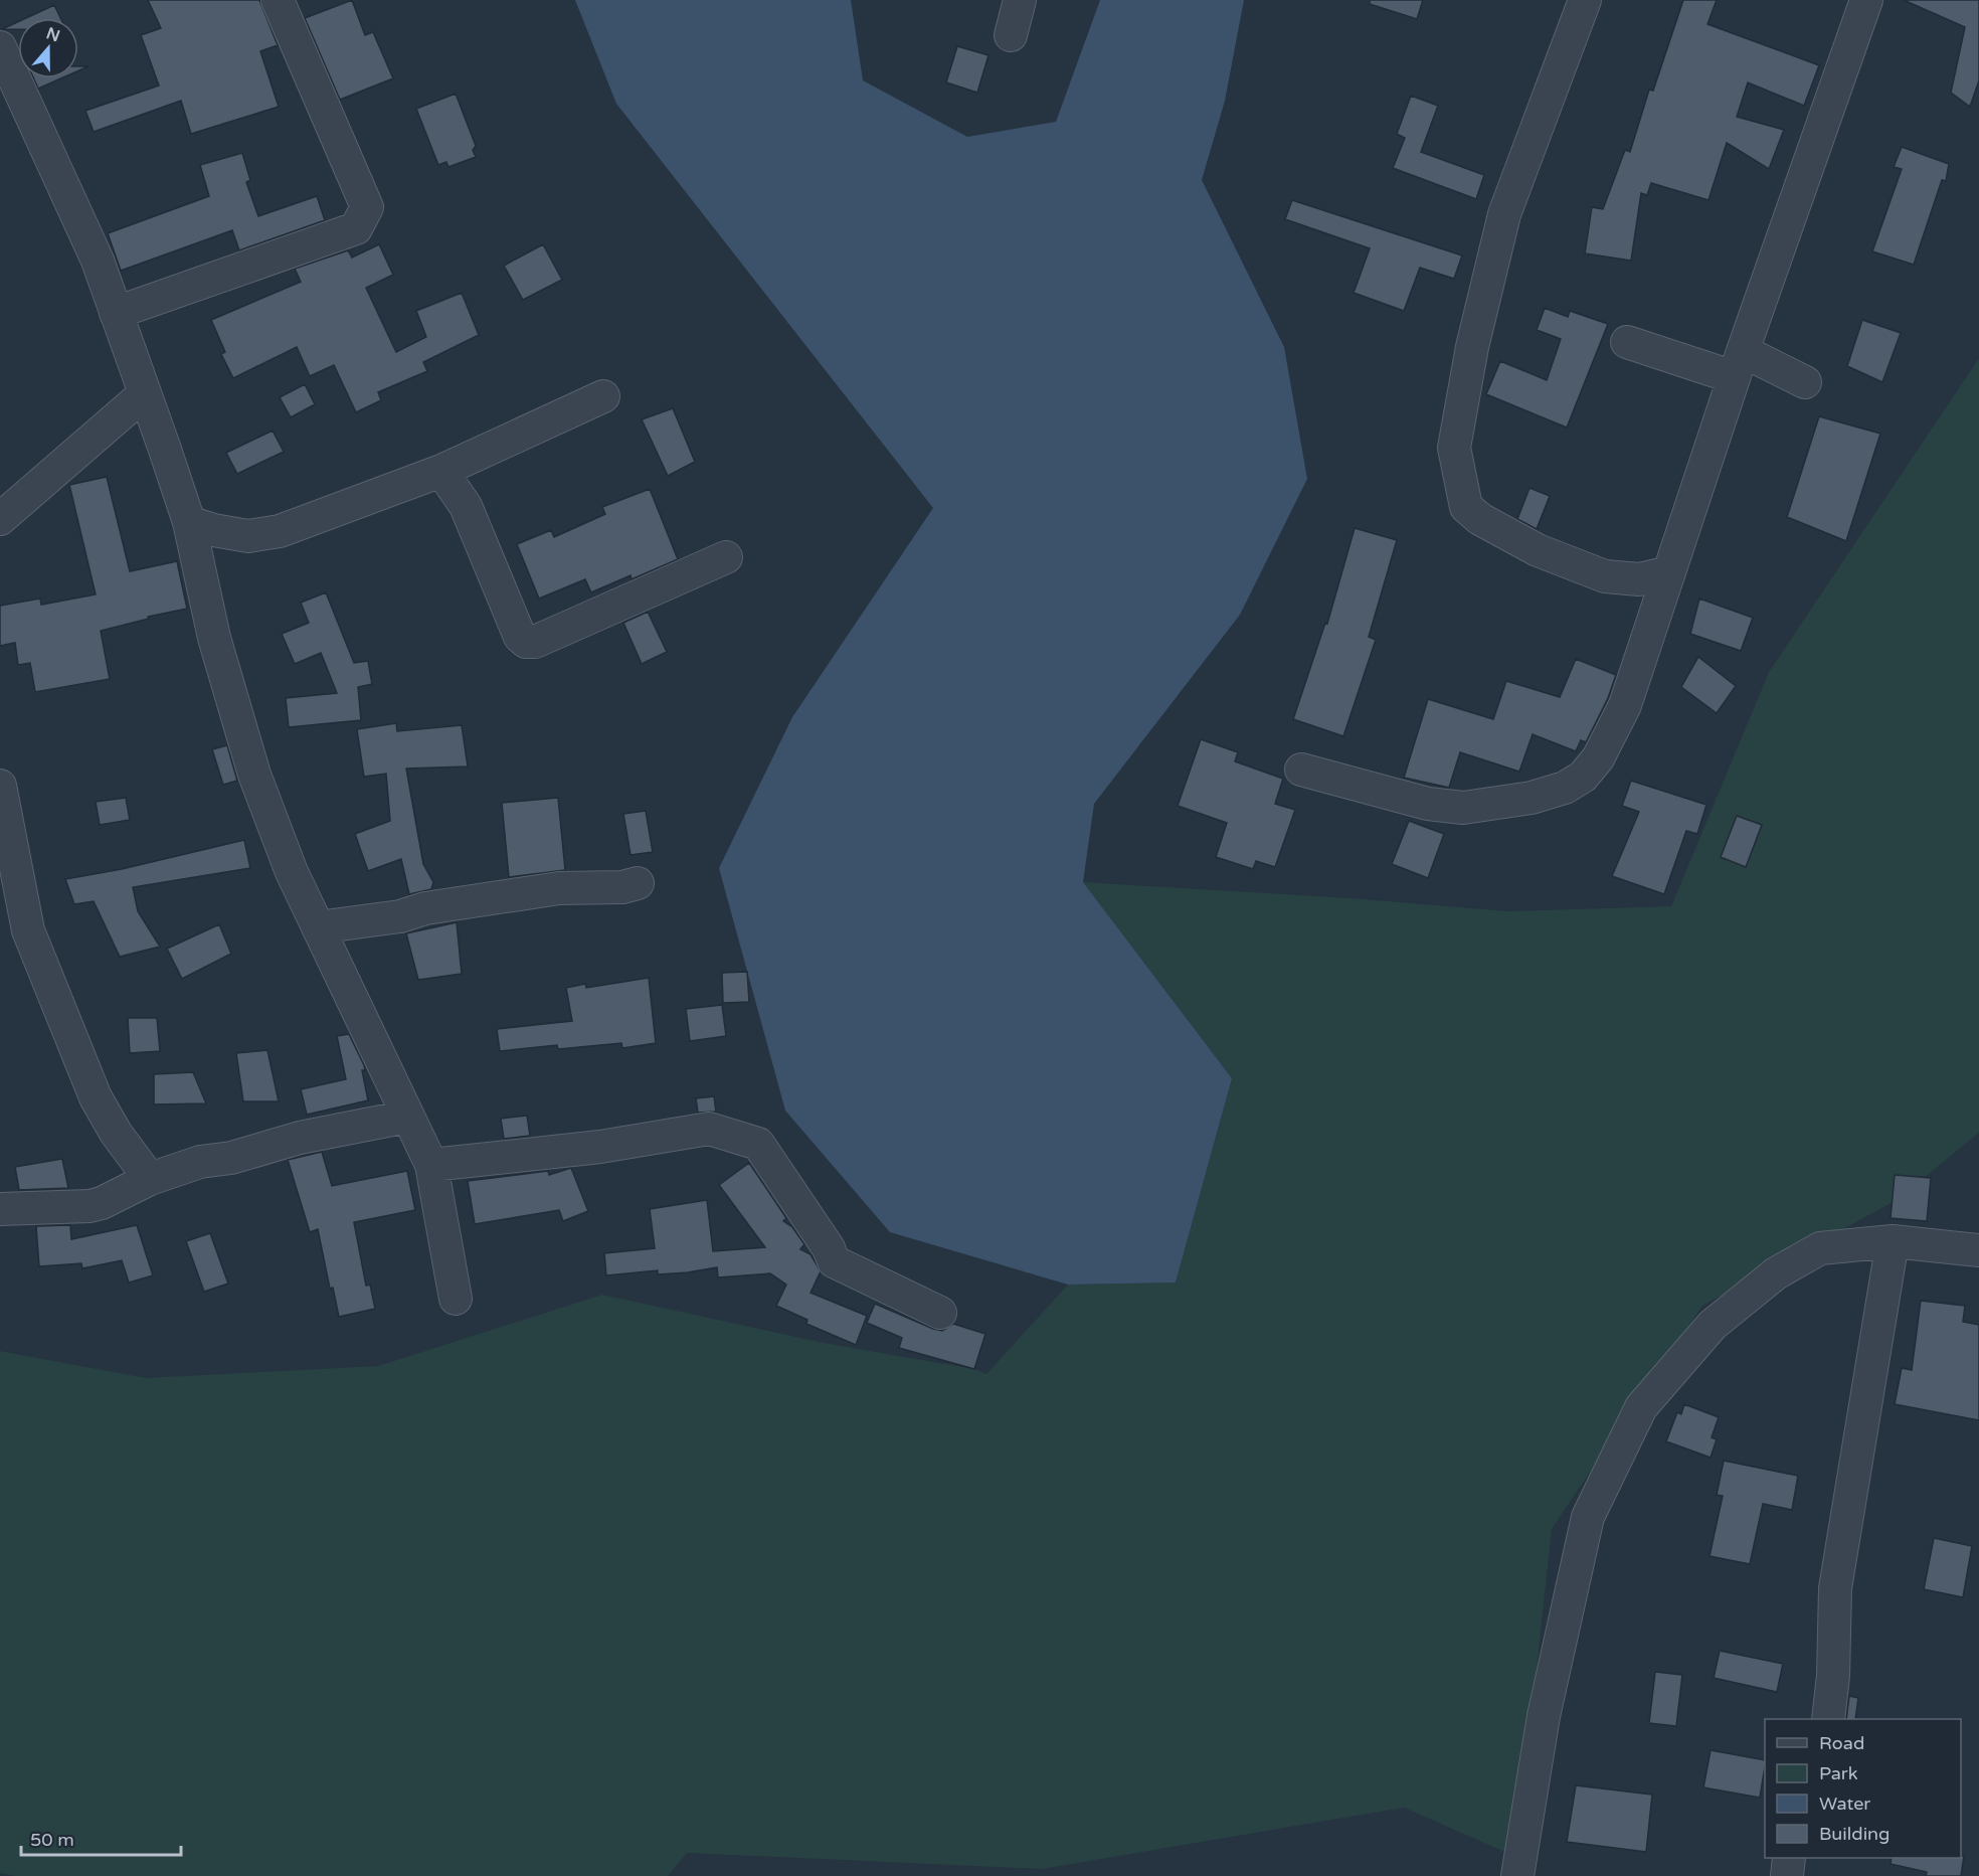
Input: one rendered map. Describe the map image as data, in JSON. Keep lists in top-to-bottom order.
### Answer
{
  "legend": [
    "Road",
    "Park",
    "Water",
    "Building"
  ],
  "scale_bar": "50 m",
  "north": "top"
}
